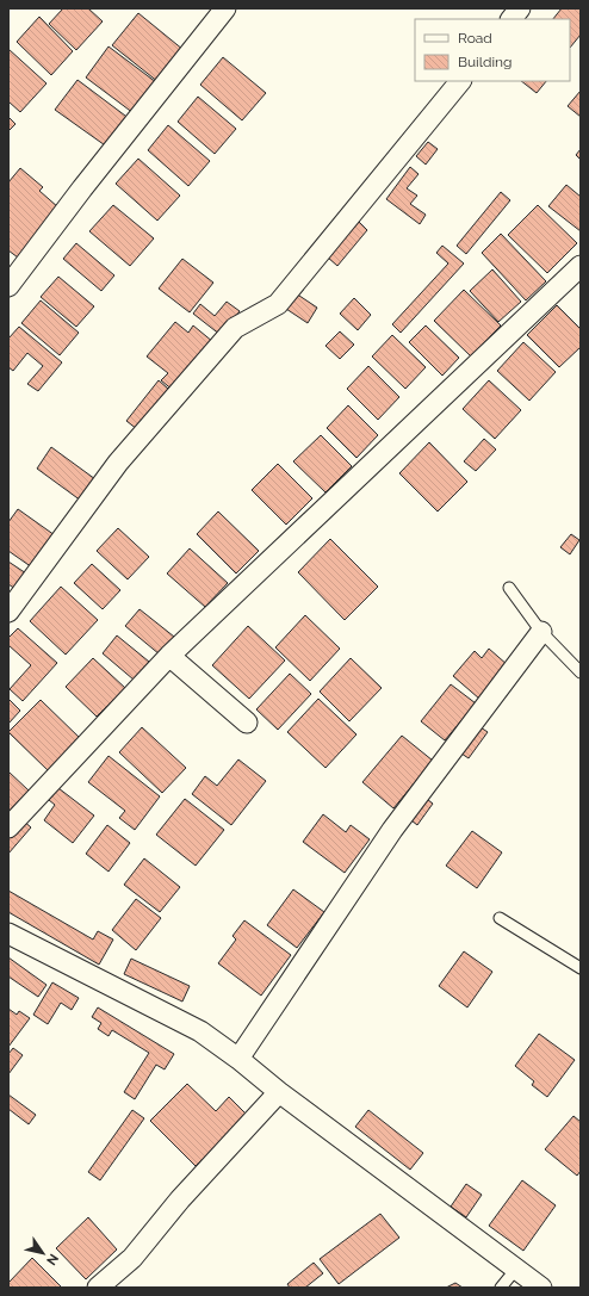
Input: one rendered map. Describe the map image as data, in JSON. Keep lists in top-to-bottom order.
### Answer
{
  "legend": ["Road", "Building"],
  "north": "bottom right"
}
